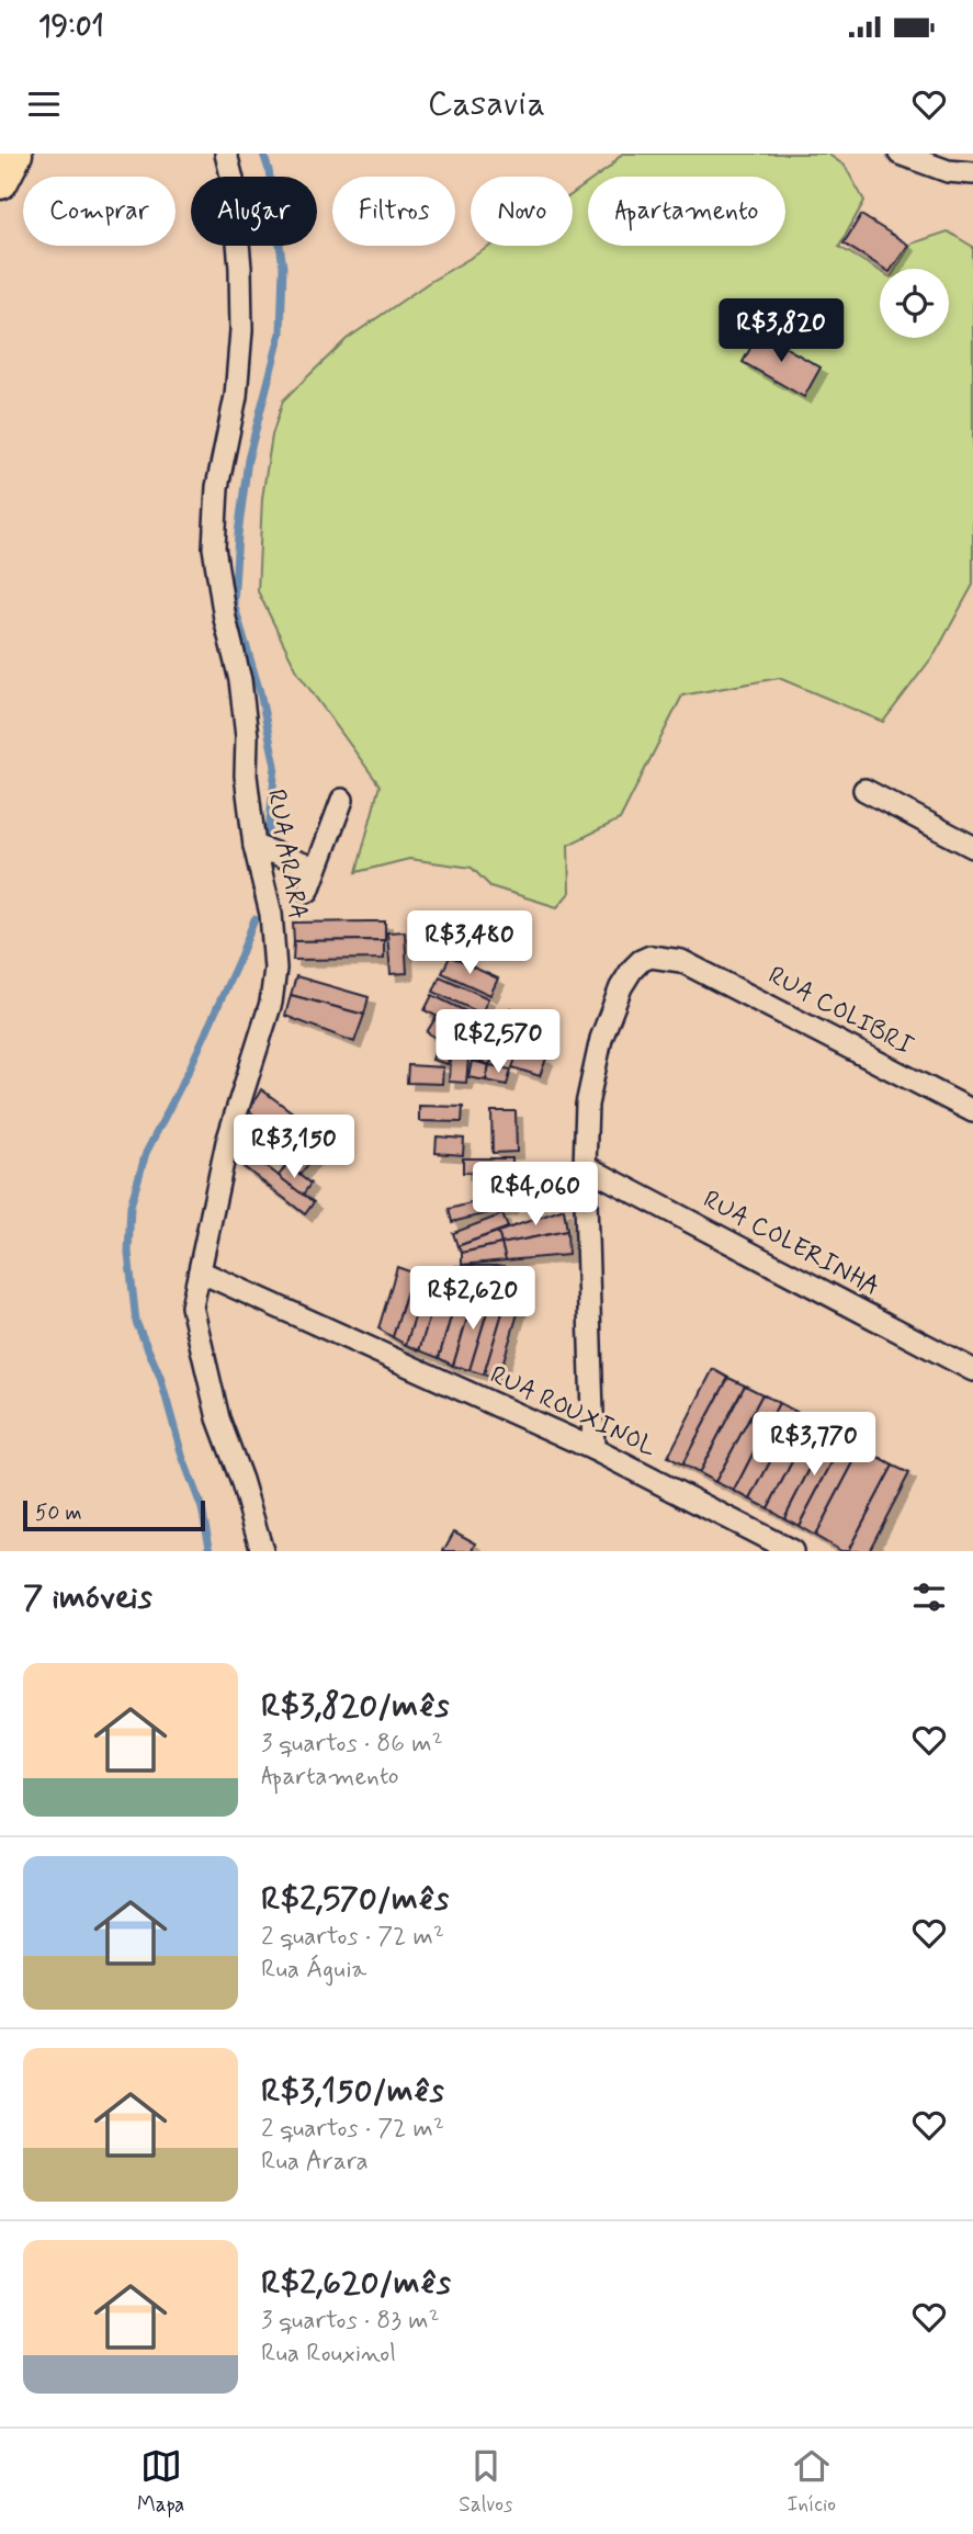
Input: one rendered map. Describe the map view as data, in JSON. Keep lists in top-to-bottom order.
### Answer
{
  "streets": {
    "street": [
      "RUA ARARA",
      "RUA COLIBRI",
      "RUA COLERINHA",
      "RUA ROUXINOL"
    ]
  },
  "crossings": [
    ["RUA ARARA", "RUA ROUXINOL"],
    ["RUA COLIBRI", "RUA COLERINHA"]
  ],
  "scale_bar": "50 m",
  "page": {
    "status": "19:01",
    "header": "Casavia",
    "chip": [
      "Comprar",
      "Alugar",
      "Filtros",
      "Novo",
      "Apartamento"
    ],
    "price": [
      "R$3,820",
      "R$3,480",
      "R$2,570",
      "R$3,150",
      "R$4,060",
      "R$2,620",
      "R$3,770"
    ],
    "scale": "50 m",
    "heading": "7 imóveis",
    "list": [
      {
        "name": "R$3,820/mês",
        "note": "3 quartos · 86 m² · Apartamento"
      },
      {
        "name": "R$2,570/mês",
        "note": "2 quartos · 72 m² · Rua Águia"
      },
      {
        "name": "R$3,150/mês",
        "note": "2 quartos · 72 m² · Rua Arara"
      },
      {
        "name": "R$2,620/mês",
        "note": "3 quartos · 83 m² · Rua Rouxinol"
      }
    ],
    "tabs": ["Mapa", "Salvos", "Início"]
  }
}
